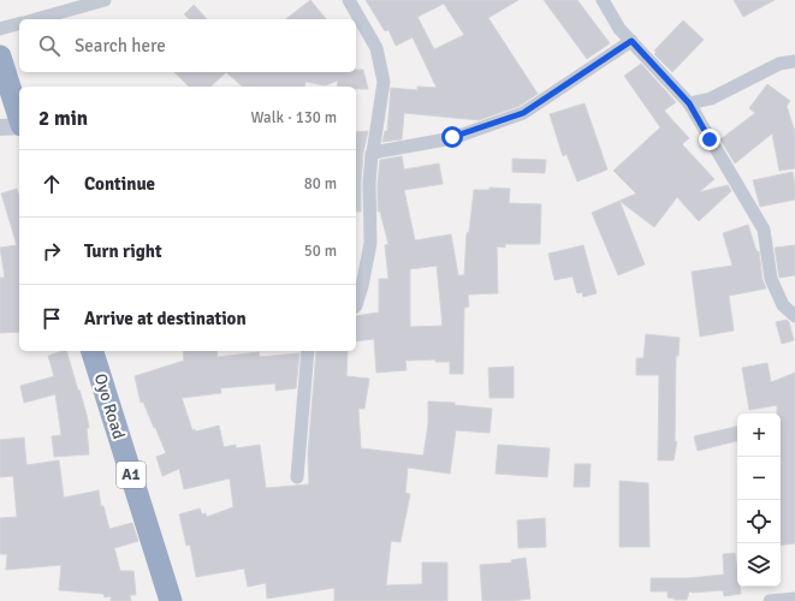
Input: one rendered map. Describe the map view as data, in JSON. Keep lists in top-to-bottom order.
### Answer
{
  "streets": {
    "highway": ["Oyo Road", "A1"]
  },
  "page": {
    "search": "Search here",
    "heading": ["2 min", "Walk · 130 m"],
    "list": [
      ["Continue", "80 m"],
      ["Turn right", "50 m"],
      "Arrive at destination"
    ],
    "map_buttons": ["+", "−"]
  }
}
